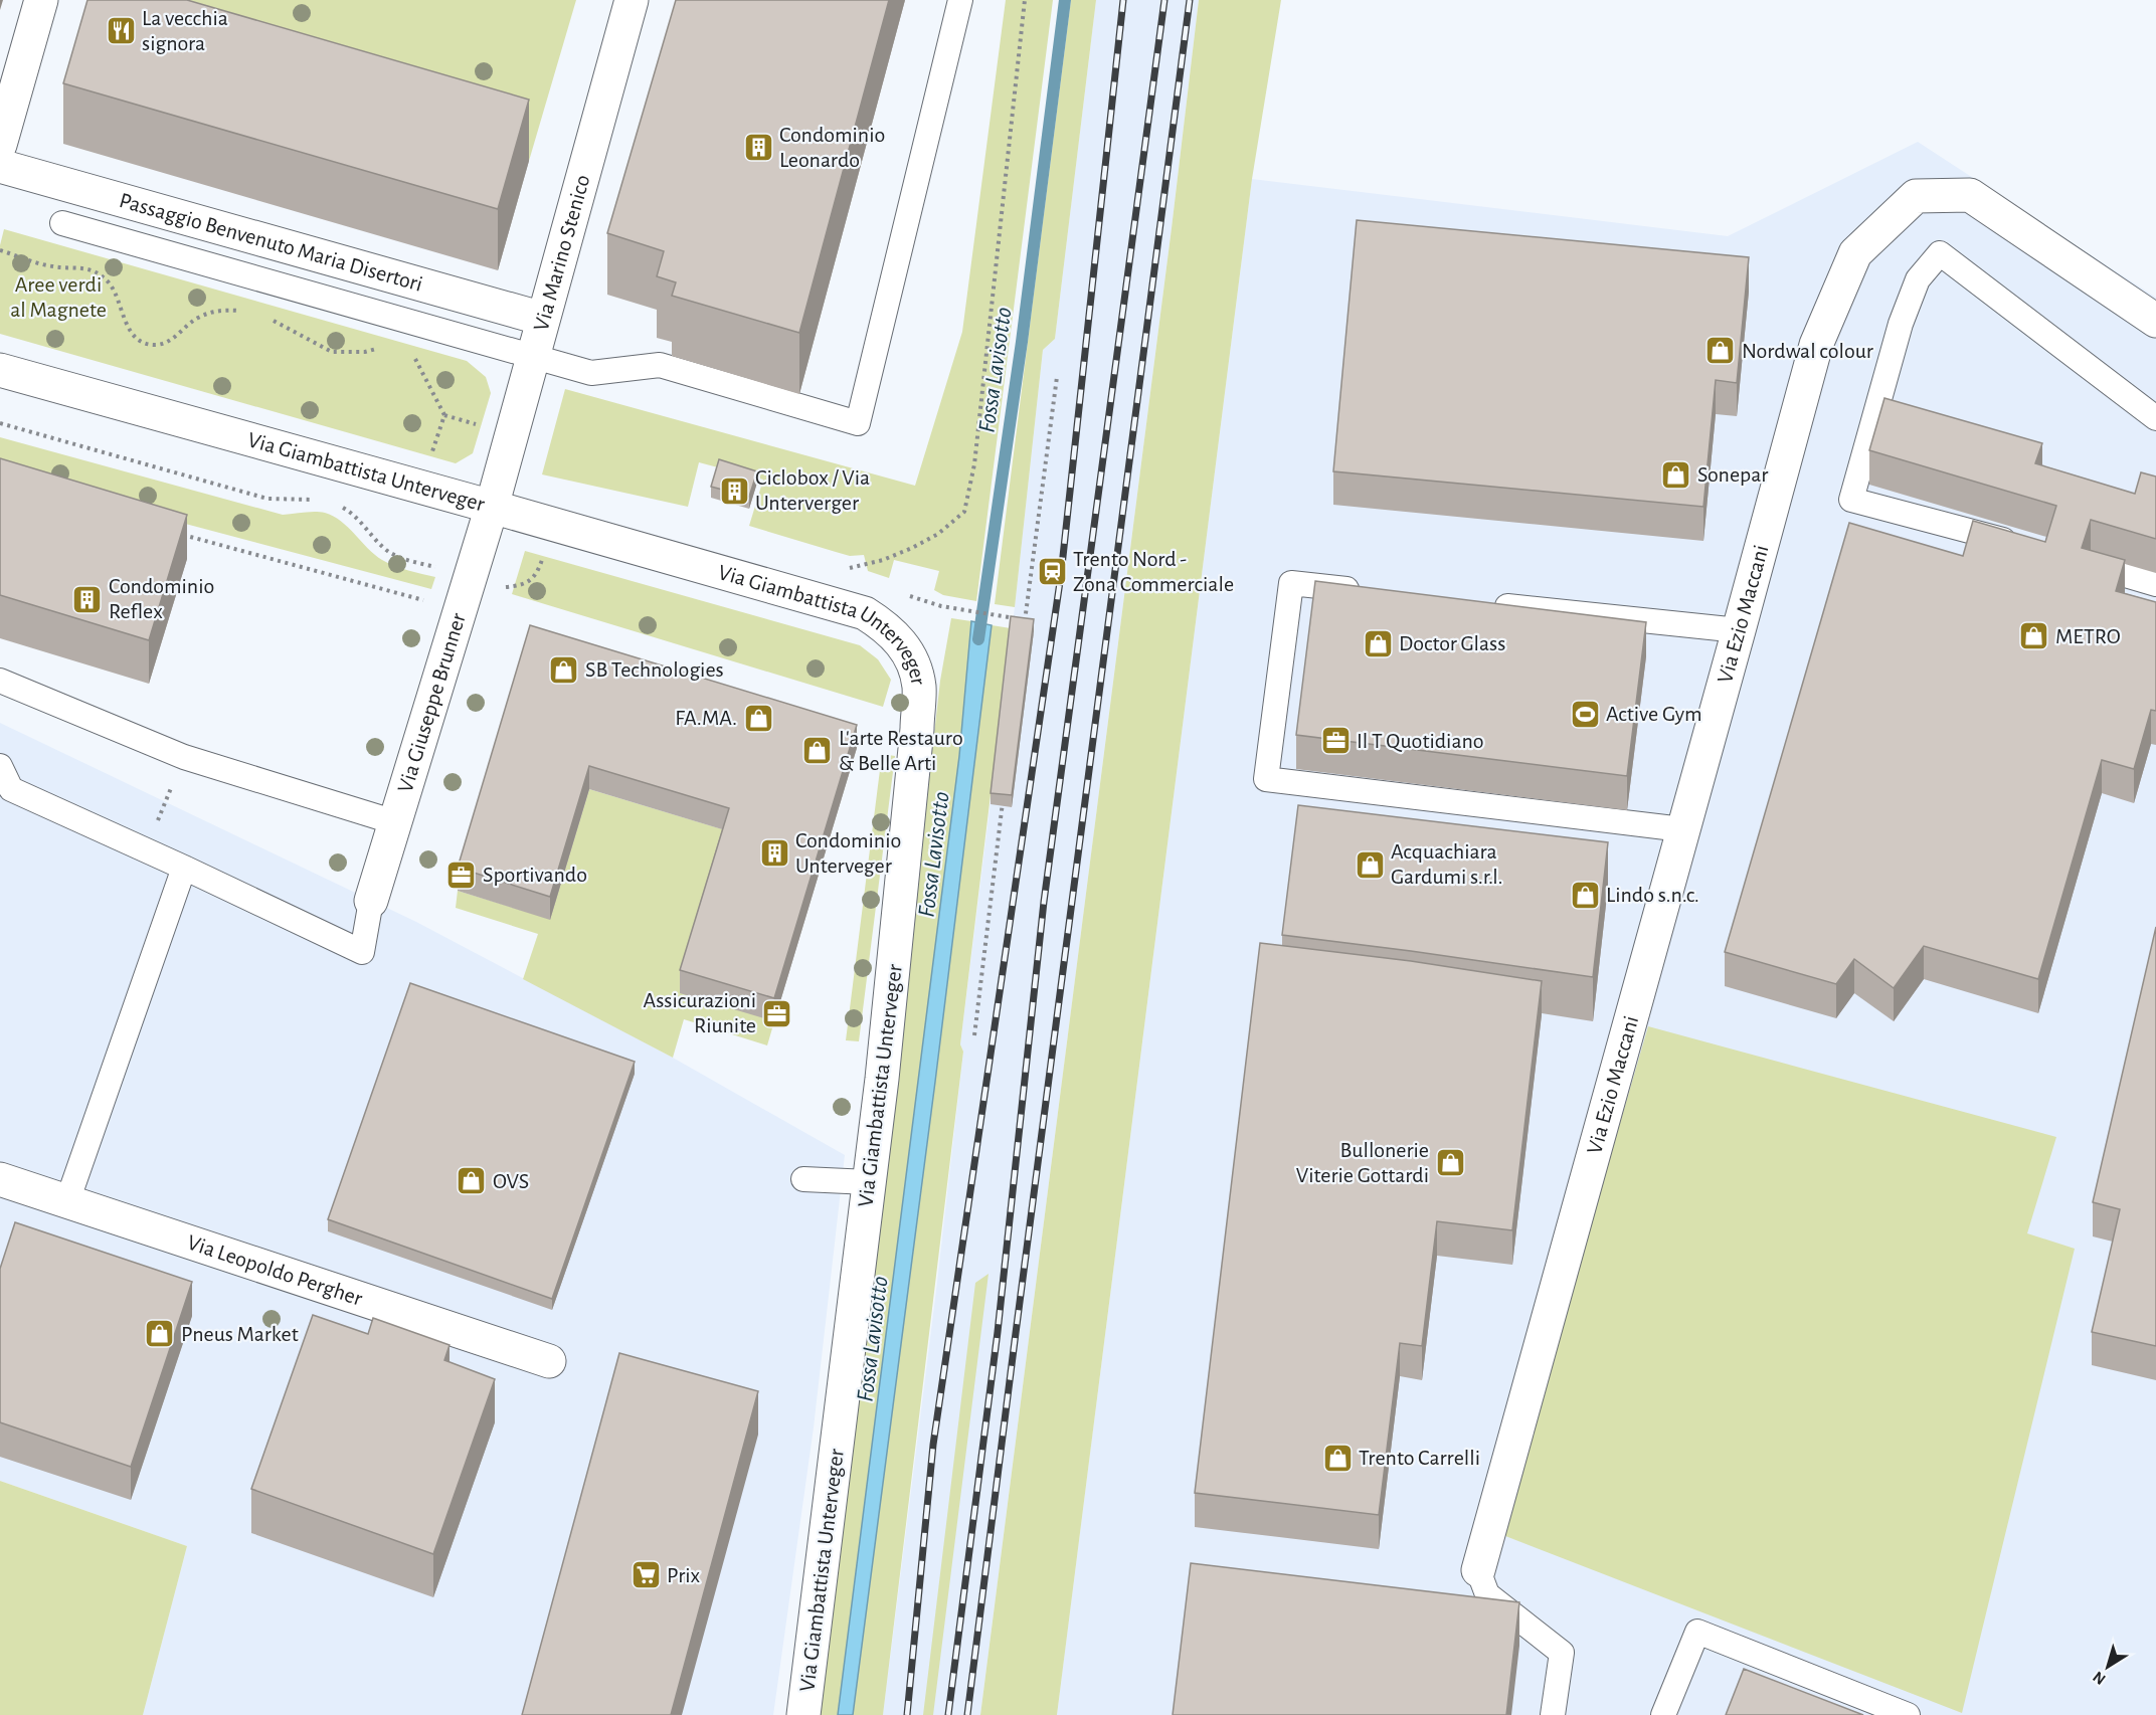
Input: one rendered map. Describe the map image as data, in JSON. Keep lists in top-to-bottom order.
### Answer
{
  "streets": {
    "street": [
      "Passaggio Benvenuto Maria Disertori",
      "Via Marino Stenico",
      "Via Giambattista Unterveger",
      "Via Ezio Maccani",
      "Via Giuseppe Brunner",
      "Via Leopoldo Pergher"
    ]
  },
  "crossings": [
    ["Passaggio Benvenuto Maria Disertori", "Via Marino Stenico"],
    ["Via Marino Stenico", "Via Giambattista Unterveger"],
    ["Via Marino Stenico", "Via Giuseppe Brunner"],
    ["Via Giambattista Unterveger", "Via Giuseppe Brunner"]
  ],
  "water": ["Fossa Lavisotto"],
  "parks": ["Aree verdi al Magnete"],
  "places": {
    "restaurant": ["La vecchia signora"],
    "building": [
      "Condominio Leonardo",
      "Ciclobox / Via Unterverger",
      "Condominio Reflex",
      "Condominio Unterveger"
    ],
    "shop": [
      "Nordwal colour",
      "Sonepar",
      "METRO",
      "Doctor Glass",
      "SB Technologies",
      "FA.MA.",
      "L'arte Restauro & Belle Arti",
      "Acquachiara Gardumi s.r.l.",
      "Lindo s.n.c.",
      "Bullonerie Viterie Gottardi",
      "OVS",
      "Pneus Market",
      "Trento Carrelli"
    ],
    "station": ["Trento Nord - Zona Commerciale"],
    "sports": ["Active Gym"],
    "office": ["Il T Quotidiano", "Sportivando", "Assicurazioni Riunite"],
    "supermarket": ["Prix"]
  },
  "north": "bottom left"
}
